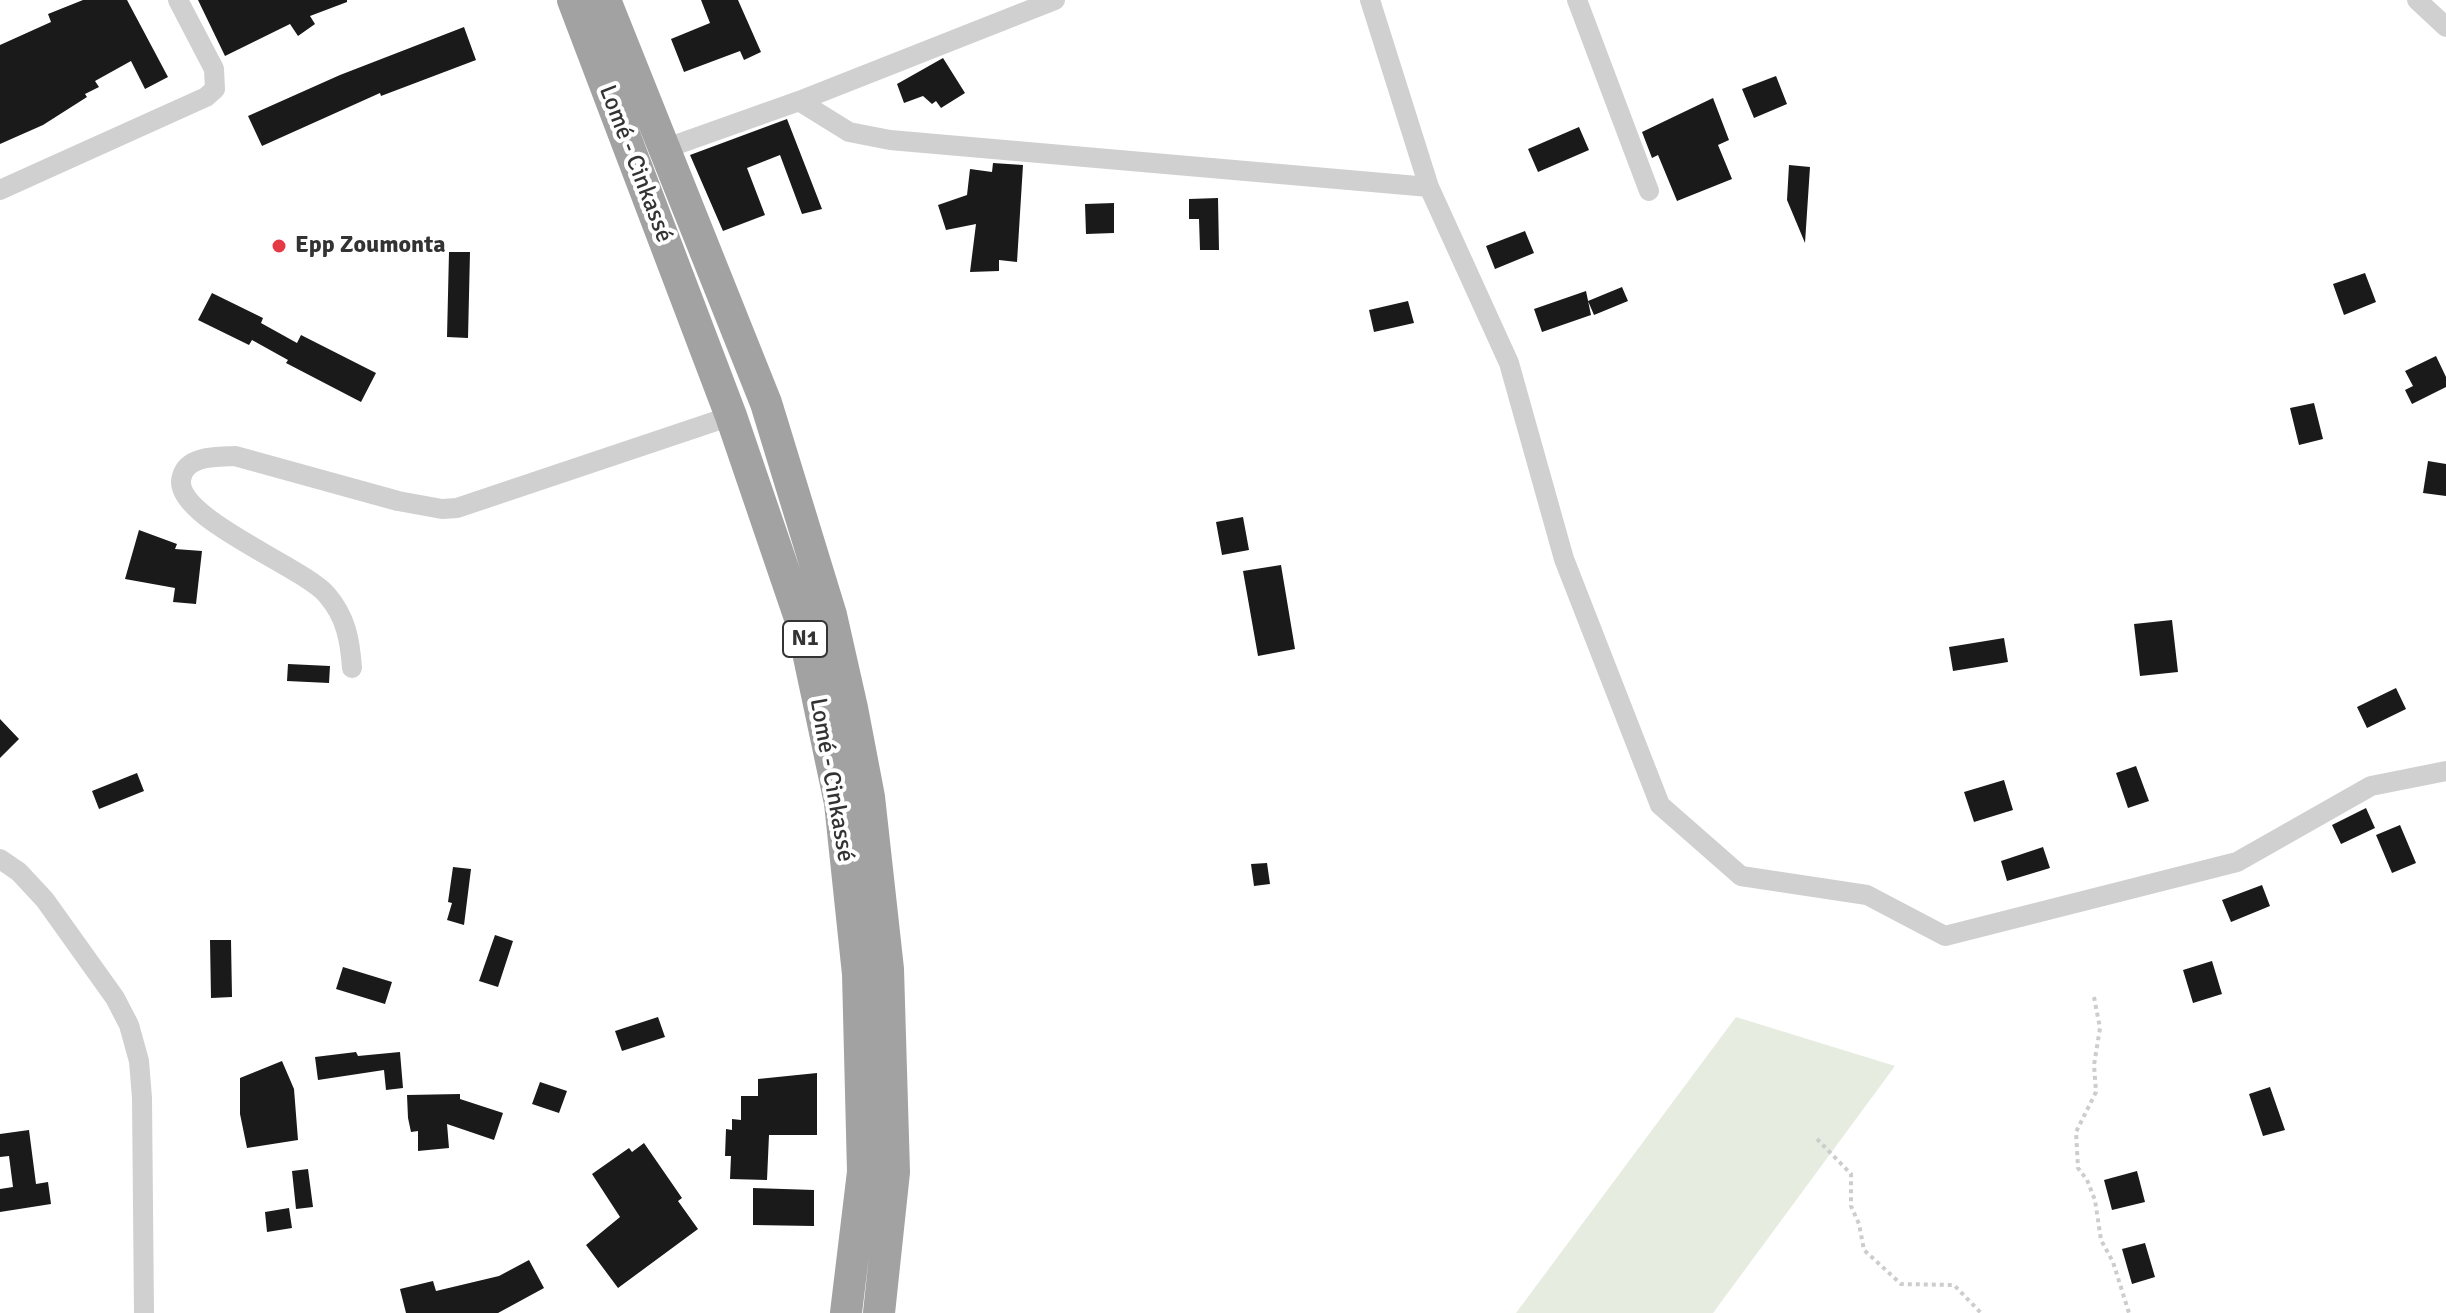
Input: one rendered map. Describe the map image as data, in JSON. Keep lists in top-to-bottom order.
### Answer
{
  "streets": {
    "highway": ["Lomé - Cinkassé", "N1"]
  },
  "places": ["Epp Zoumonta"]
}
